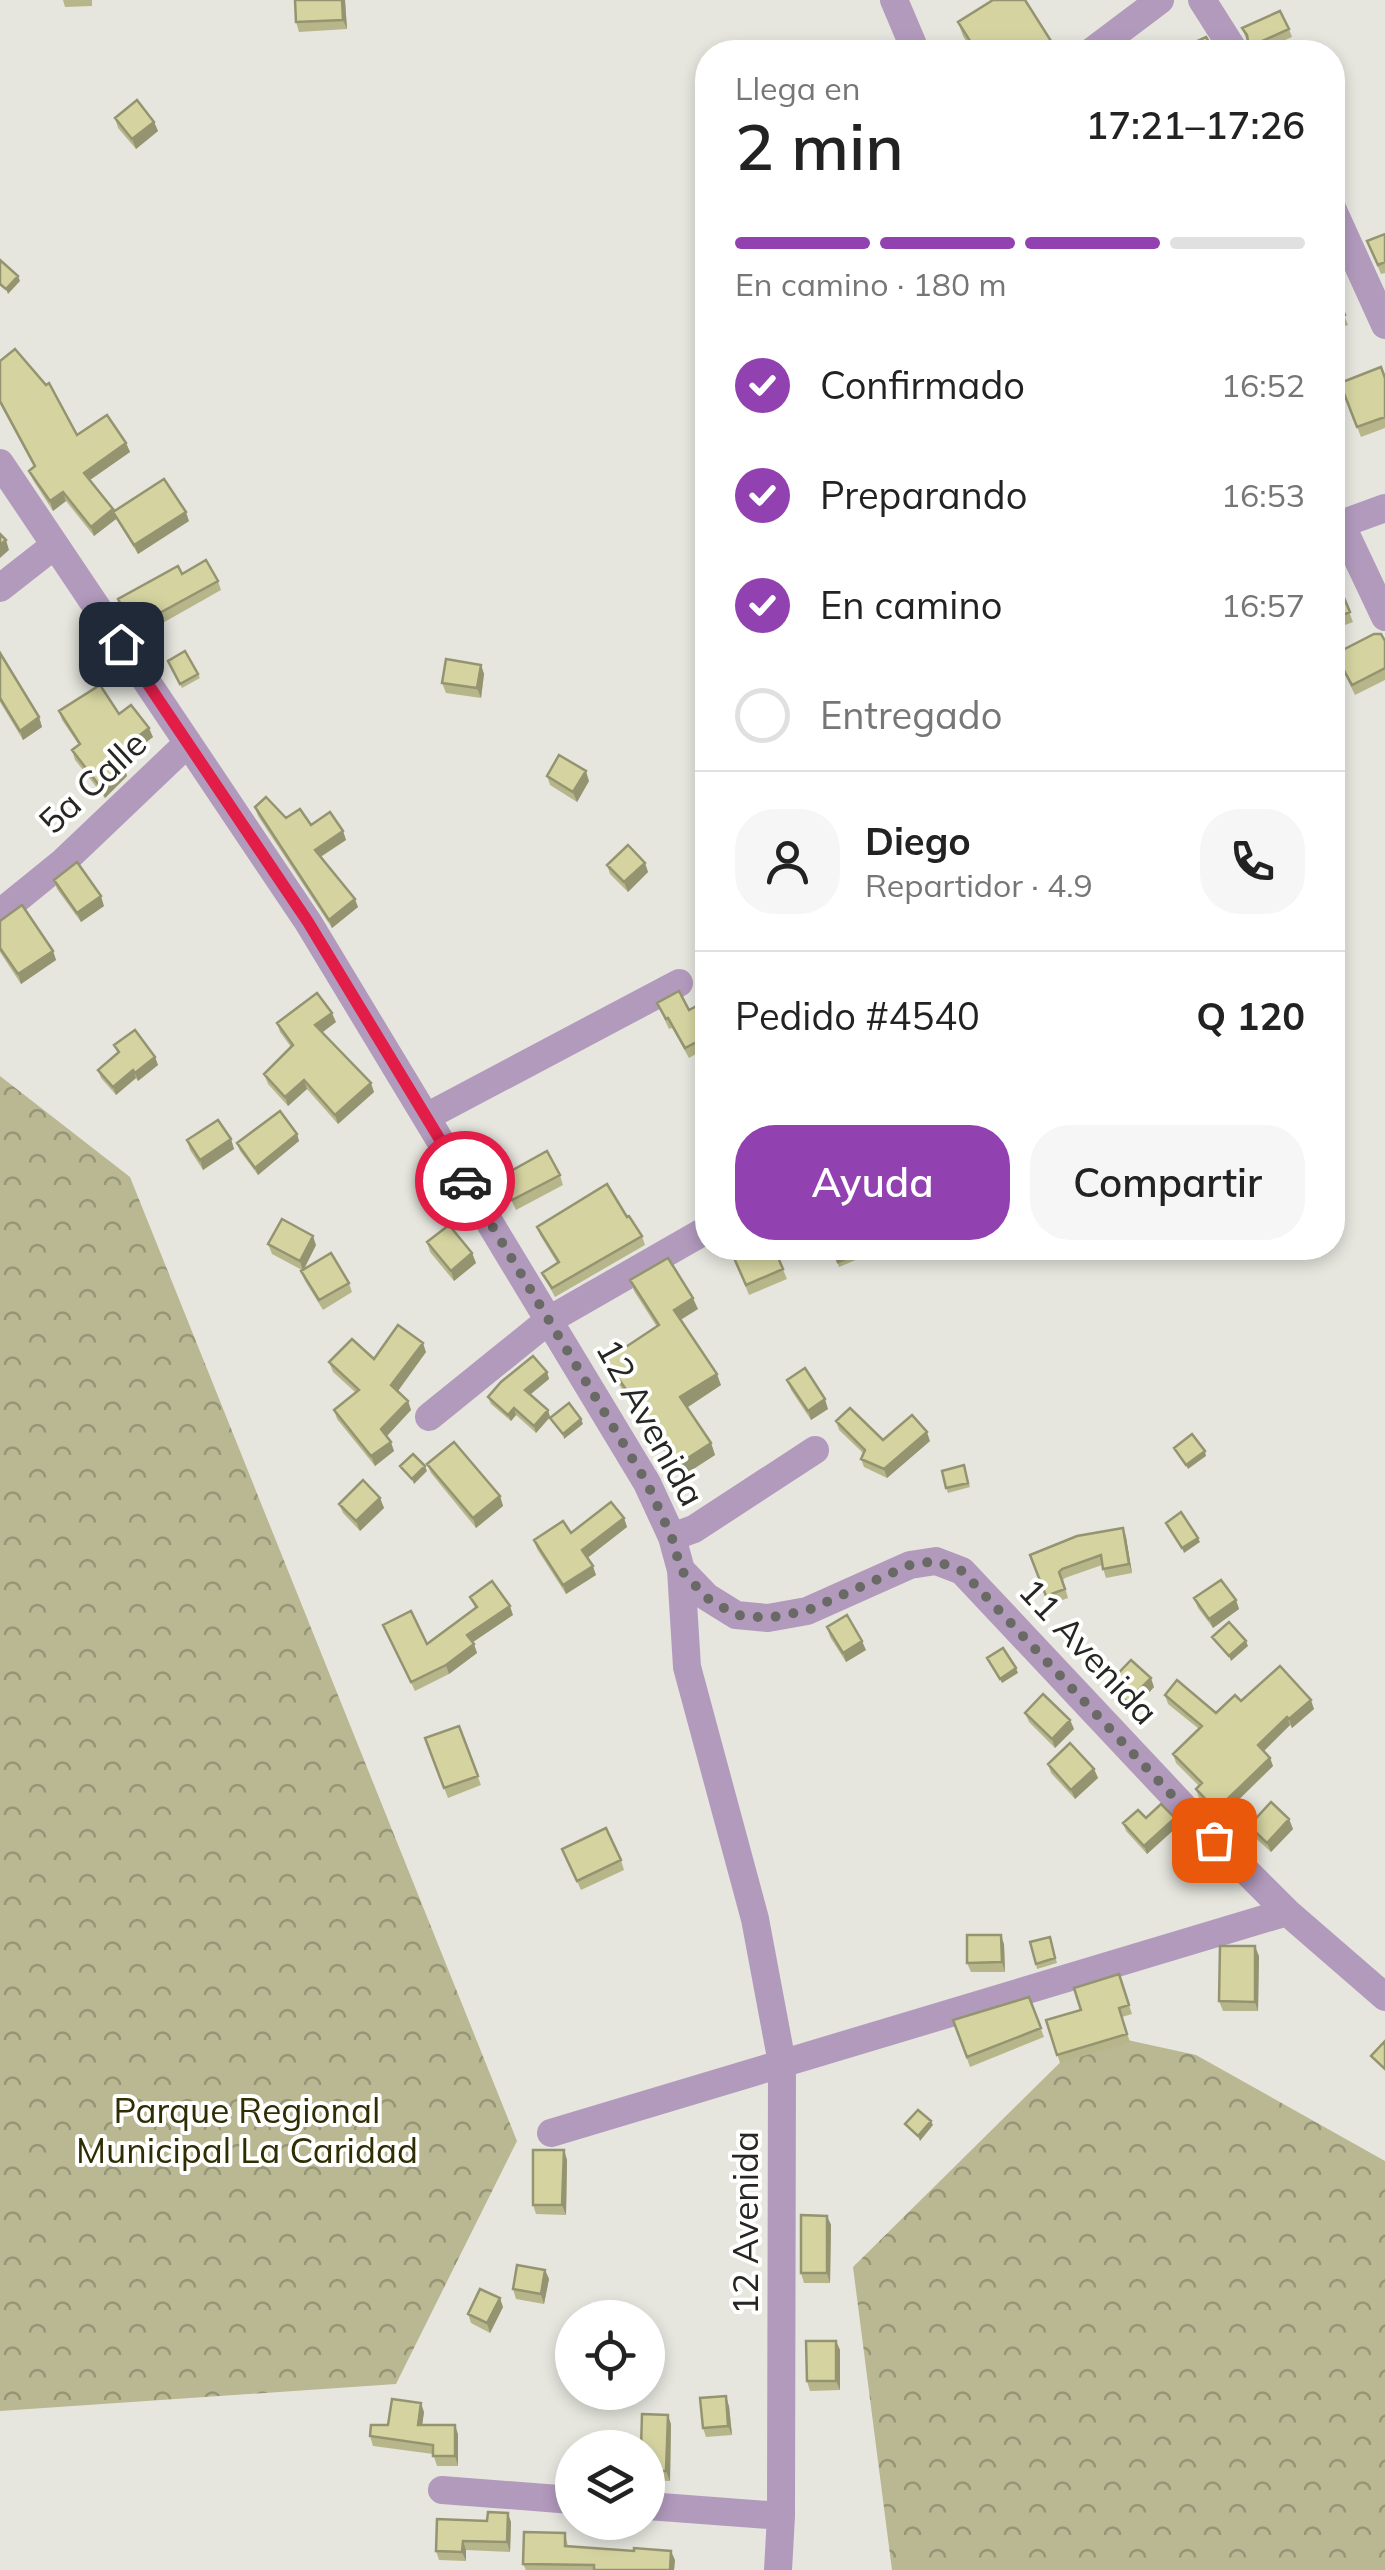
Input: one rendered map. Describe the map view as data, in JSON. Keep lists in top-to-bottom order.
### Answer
{
  "streets": {
    "street": ["5a Calle", "12 Avenida", "11 Avenida"]
  },
  "crossings": [
    ["5a Calle", "12 Avenida"],
    ["12 Avenida", "11 Avenida"]
  ],
  "parks": ["Parque Regional Municipal La Caridad"],
  "page": {
    "heading": ["2 min", "Llega en", "17:21–17:26"],
    "panel": [
      "Diego",
      "Repartidor · 4.9",
      "Pedido #4540",
      "Q 120"
    ],
    "bar": "En camino · 180 m",
    "list": [
      ["Confirmado", "16:52"],
      ["Preparando", "16:53"],
      ["En camino", "16:57"],
      "Entregado"
    ],
    "buttons": ["Ayuda", "Compartir"]
  }
}
